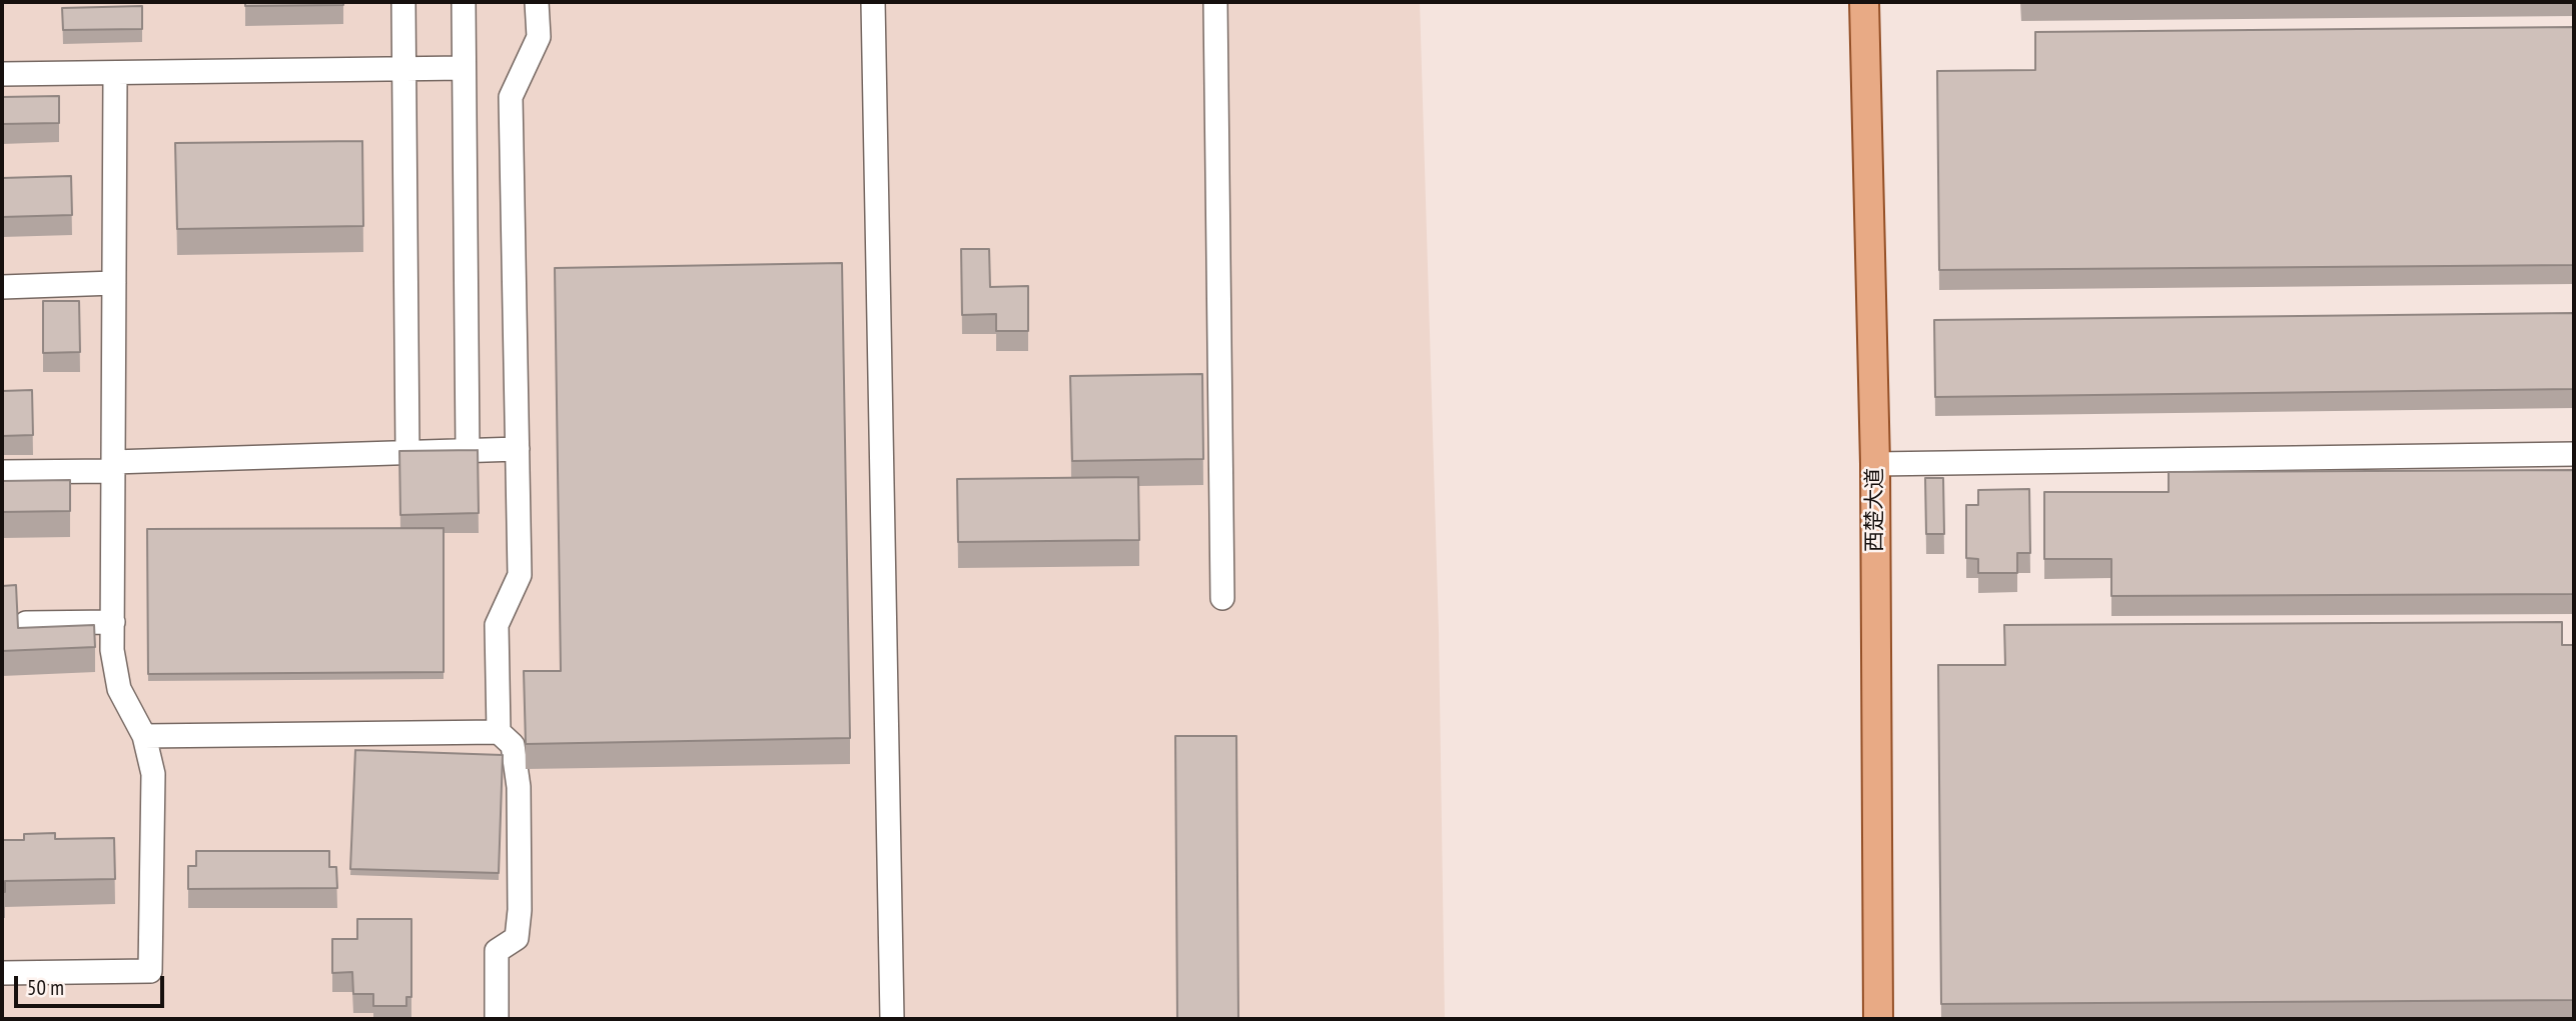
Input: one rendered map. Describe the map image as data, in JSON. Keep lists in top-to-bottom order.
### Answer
{
  "streets": {
    "main road": ["西楚大道"]
  },
  "scale_bar": "50 m"
}
